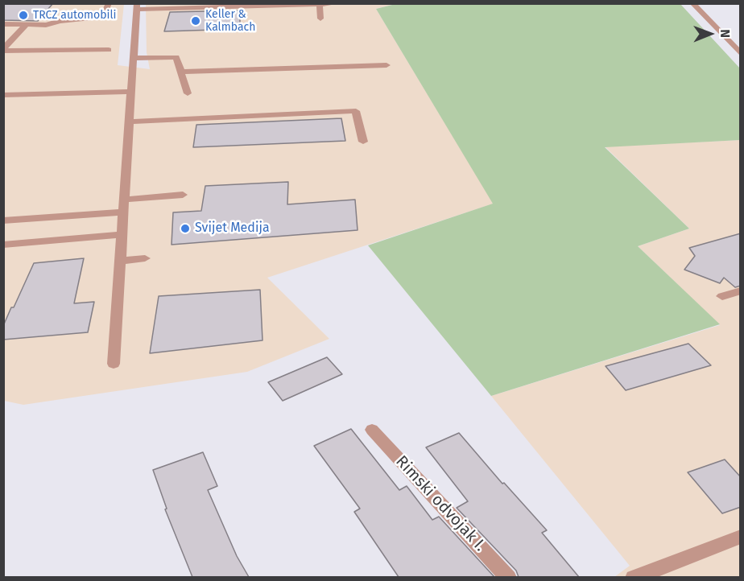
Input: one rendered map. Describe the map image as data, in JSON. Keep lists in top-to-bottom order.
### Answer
{
  "streets": {
    "street": ["Rimski odvojak I."]
  },
  "places": ["TRCZ automobili", "Keller & Kalmbach", "Svijet Medija"],
  "north": "right"
}
